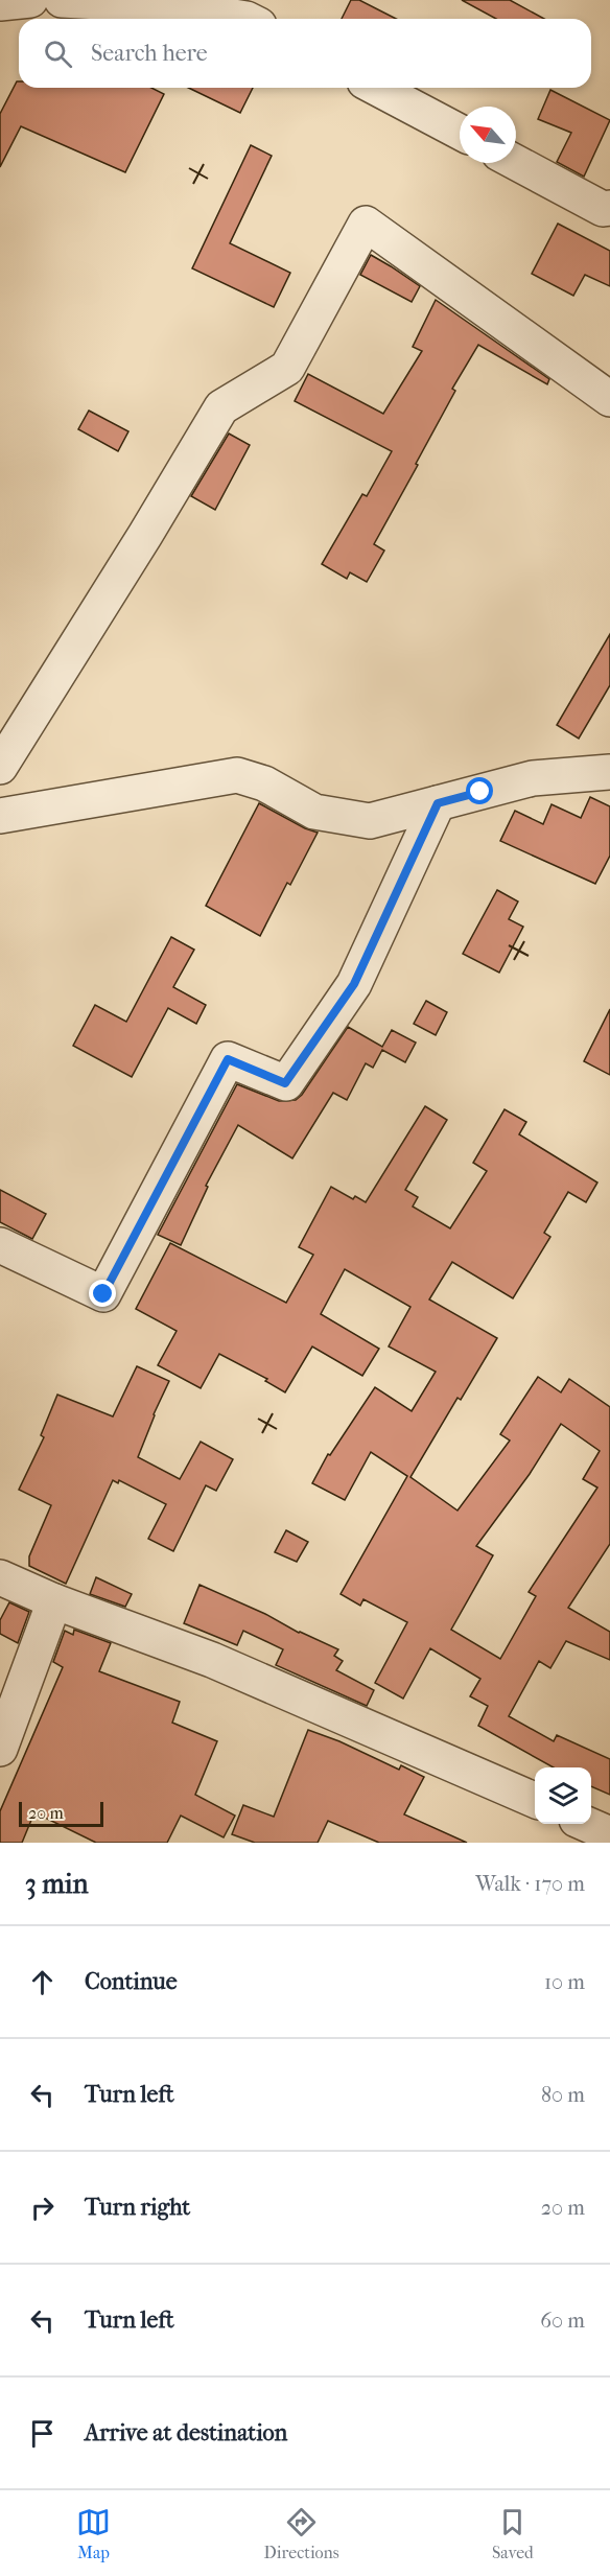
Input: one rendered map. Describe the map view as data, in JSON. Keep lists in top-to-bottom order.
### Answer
{
  "scale_bar": "20 m",
  "north": "top left",
  "page": {
    "search": "Search here",
    "scale": "20 m",
    "heading": ["3 min", "Walk · 170 m"],
    "list": [
      ["Continue", "10 m"],
      ["Turn left", "80 m"],
      ["Turn right", "20 m"],
      ["Turn left", "60 m"],
      "Arrive at destination"
    ],
    "nav": ["Map", "Directions", "Saved"]
  }
}
